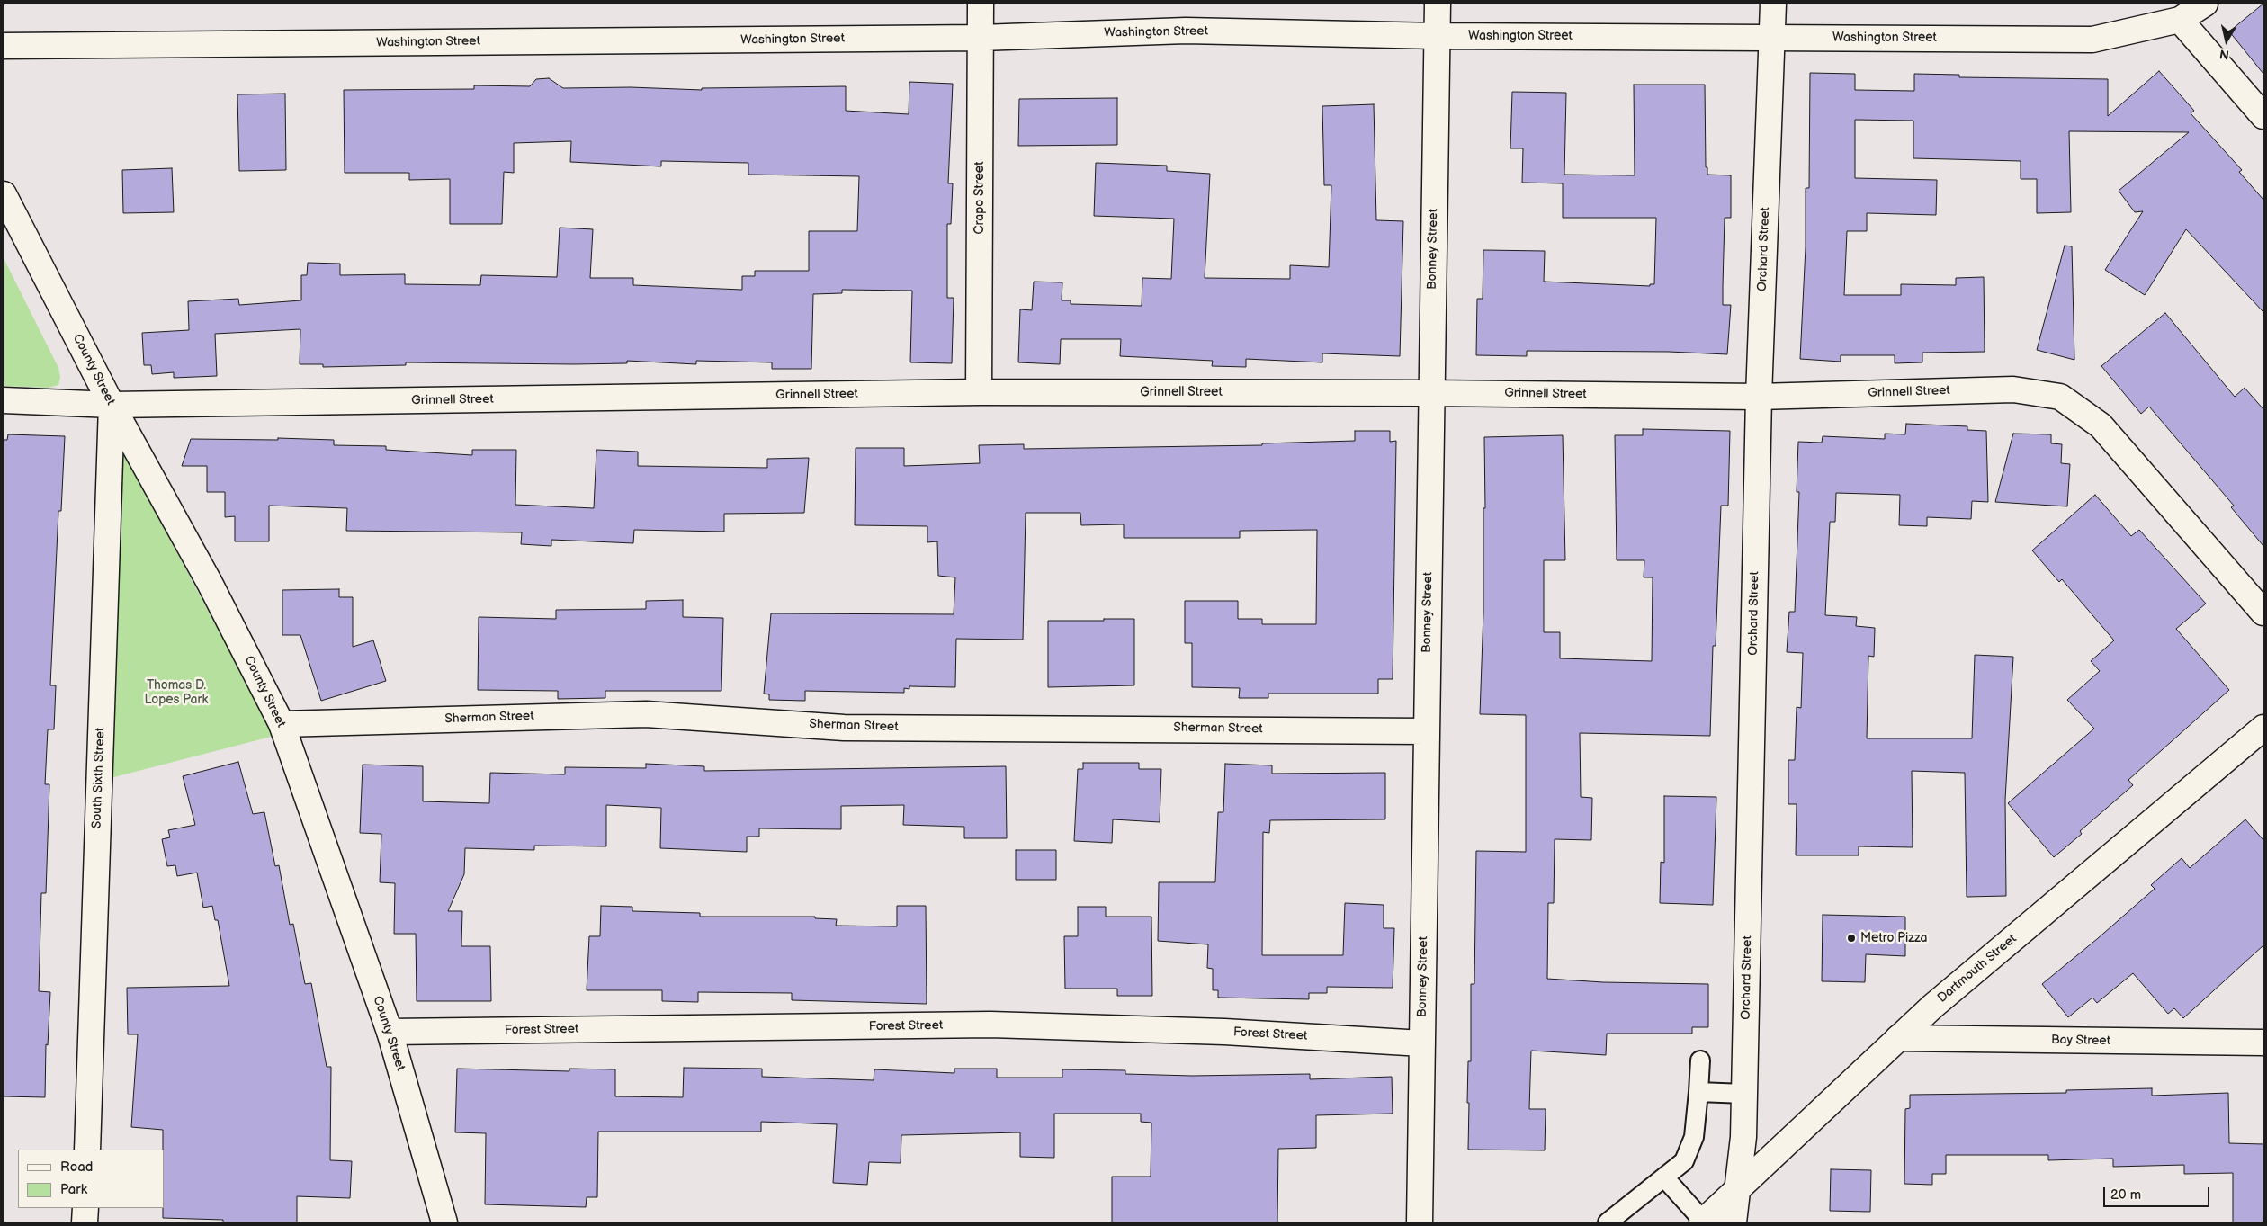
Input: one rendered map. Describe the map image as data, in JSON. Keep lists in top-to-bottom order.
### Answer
{
  "streets": {
    "street": [
      "Washington Street",
      "Crapo Street",
      "Bonney Street",
      "Orchard Street",
      "County Street",
      "Grinnell Street",
      "Sherman Street",
      "South Sixth Street",
      "Dartmouth Street",
      "Forest Street",
      "Bay Street"
    ]
  },
  "crossings": [
    ["Washington Street", "Crapo Street"],
    ["Washington Street", "Bonney Street"],
    ["Washington Street", "Orchard Street"],
    ["Crapo Street", "Grinnell Street"],
    ["Bonney Street", "Grinnell Street"],
    ["Bonney Street", "Sherman Street"],
    ["Bonney Street", "Forest Street"],
    ["Orchard Street", "Grinnell Street"],
    ["Orchard Street", "Dartmouth Street"],
    ["County Street", "Grinnell Street"],
    ["County Street", "Sherman Street"],
    ["County Street", "South Sixth Street"],
    ["County Street", "Forest Street"],
    ["Grinnell Street", "South Sixth Street"],
    ["Dartmouth Street", "Bay Street"]
  ],
  "parks": ["Thomas D. Lopes Park"],
  "places": ["Metro Pizza"],
  "legend": ["Road", "Park"],
  "scale_bar": "20 m",
  "north": "bottom"
}
